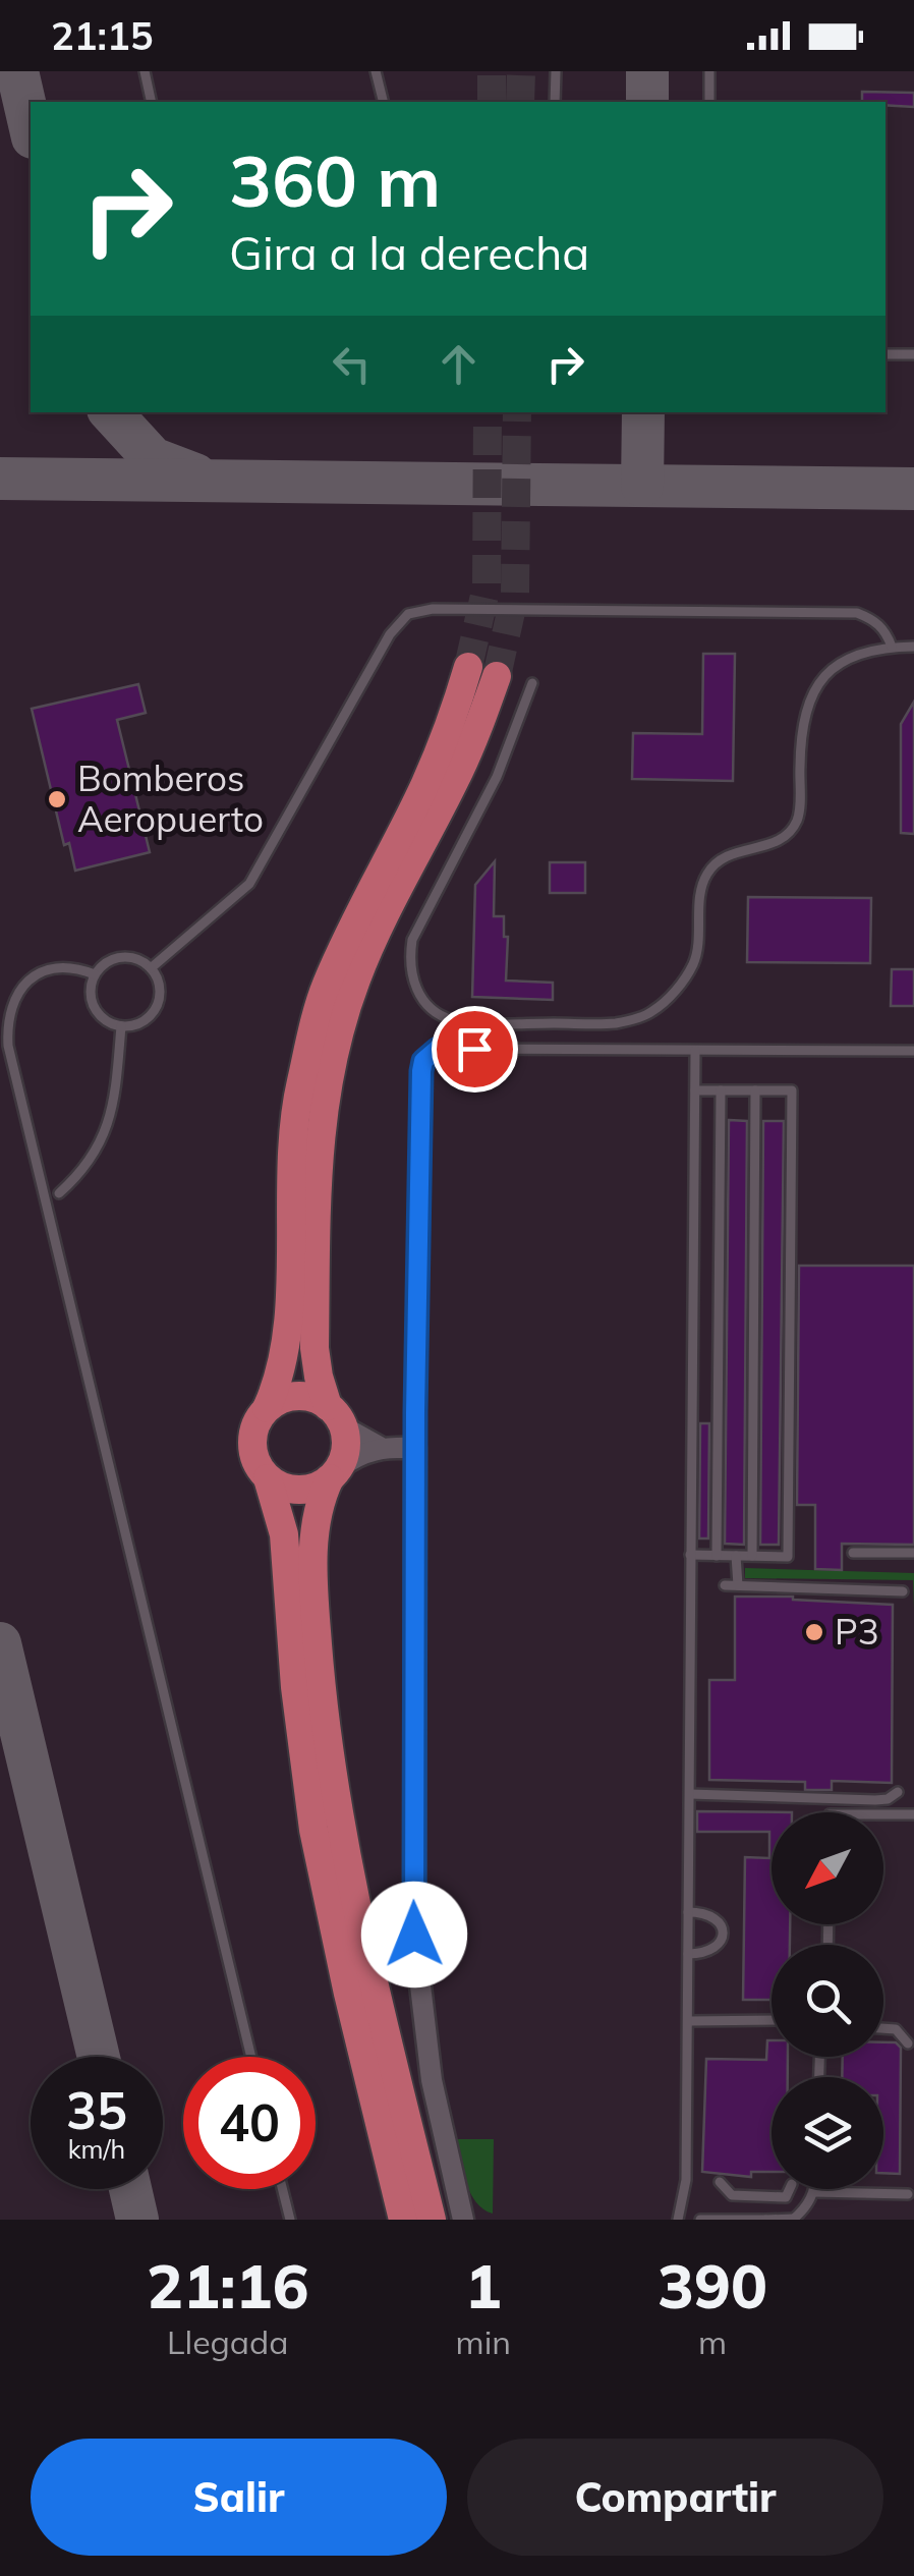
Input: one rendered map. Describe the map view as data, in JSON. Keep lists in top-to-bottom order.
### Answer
{
  "places": ["Bomberos Aeropuerto", "P3"],
  "north": "bottom left",
  "page": {
    "status": "21:15",
    "turn": ["360 m", "Gira a la derecha"],
    "speed": "35 km/h",
    "limit": "40",
    "eta": [
      "21:16",
      "Llegada",
      "1",
      "min",
      "390",
      "m"
    ],
    "buttons": ["Salir", "Compartir"]
  }
}
